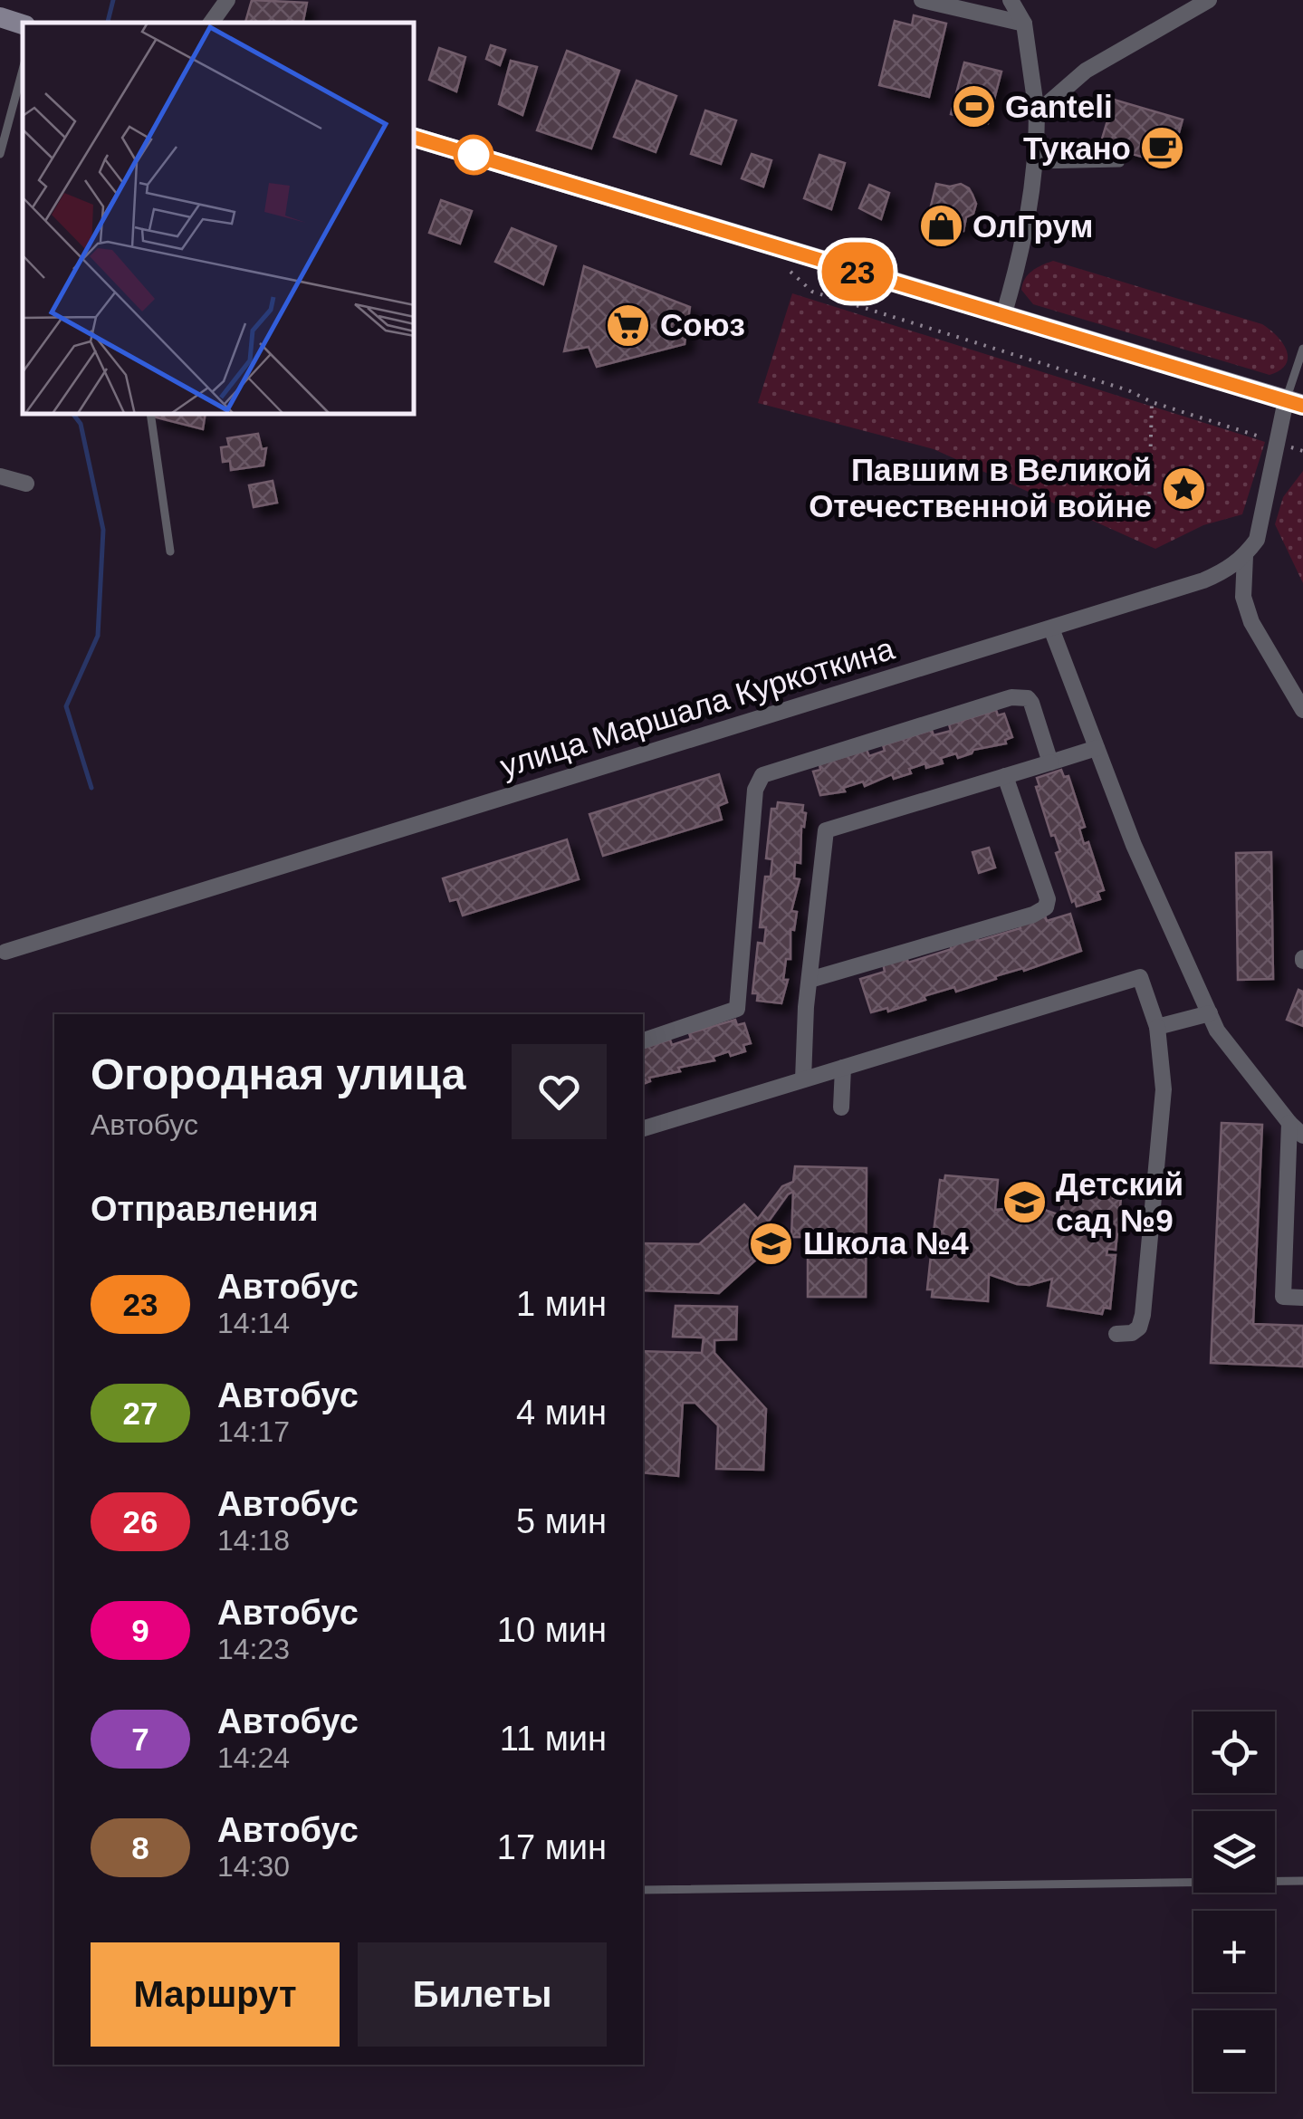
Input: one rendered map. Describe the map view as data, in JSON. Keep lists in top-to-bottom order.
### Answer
{
  "streets": {
    "street": ["улица Маршала Куркоткина"]
  },
  "places": {
    "sports": ["Ganteli"],
    "cafe": ["Тукано"],
    "shop": ["ОлГрум"],
    "supermarket": ["Союз"],
    "place": ["Павшим в Великой Отечественной войне"],
    "school or university": ["Детский сад №9", "Школа №4"]
  },
  "lines": ["bus line 23"],
  "page": {
    "on_map": "23",
    "heading": [
      ["Огородная улица", "Автобус"],
      "Отправления"
    ],
    "list": [
      {
        "mark": "23",
        "name": "Автобус",
        "note": "14:14",
        "value": "1 мин"
      },
      {
        "mark": "27",
        "name": "Автобус",
        "note": "14:17",
        "value": "4 мин"
      },
      {
        "mark": "26",
        "name": "Автобус",
        "note": "14:18",
        "value": "5 мин"
      },
      {
        "mark": "9",
        "name": "Автобус",
        "note": "14:23",
        "value": "10 мин"
      },
      {
        "mark": "7",
        "name": "Автобус",
        "note": "14:24",
        "value": "11 мин"
      },
      {
        "mark": "8",
        "name": "Автобус",
        "note": "14:30",
        "value": "17 мин"
      }
    ],
    "map_buttons": ["+", "−"],
    "buttons": ["Маршрут", "Билеты"]
  }
}
